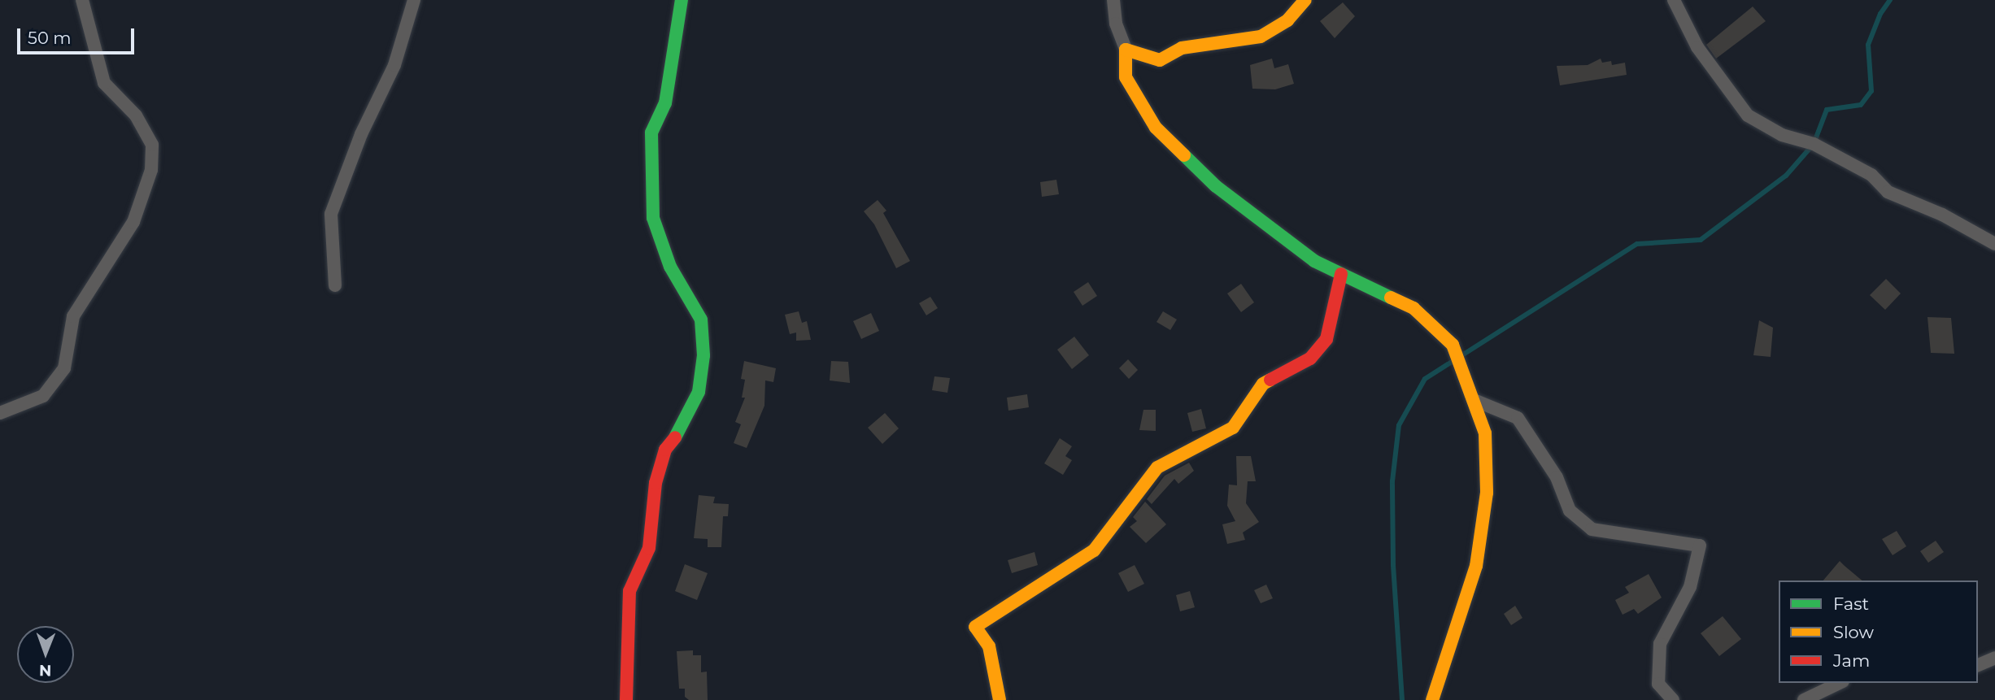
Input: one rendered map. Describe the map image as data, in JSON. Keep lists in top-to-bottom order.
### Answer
{
  "legend": ["Fast", "Slow", "Jam"],
  "scale_bar": "50 m",
  "north": "bottom"
}
